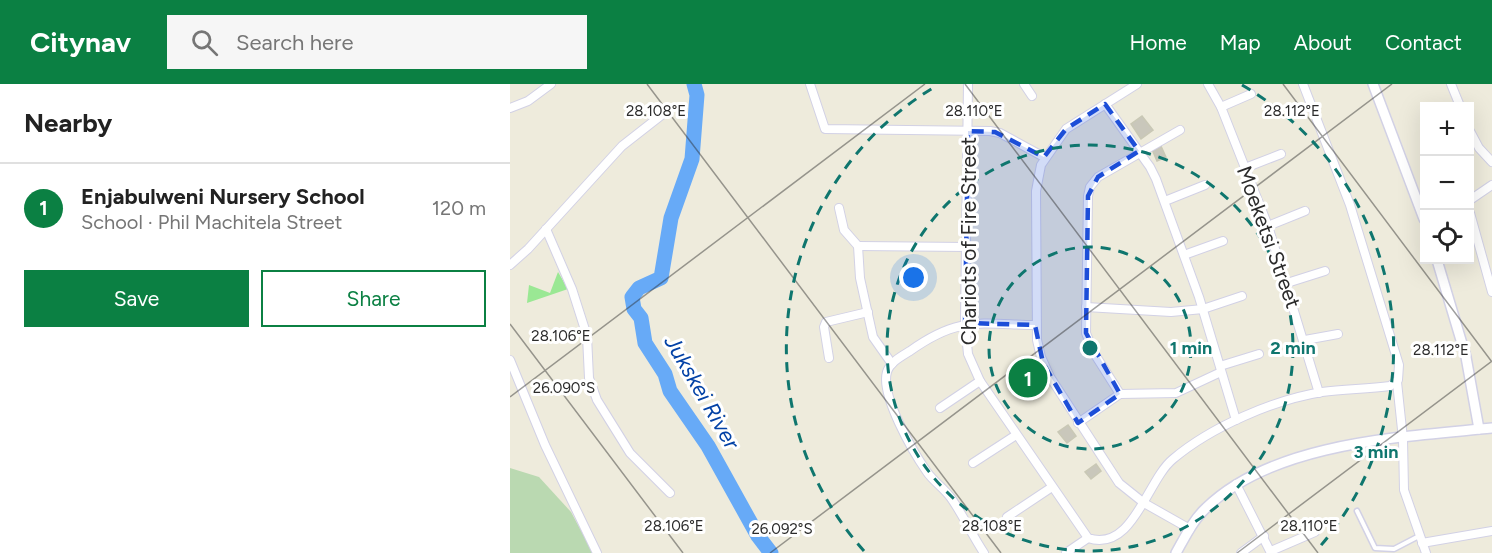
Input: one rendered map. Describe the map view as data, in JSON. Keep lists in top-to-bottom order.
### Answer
{
  "streets": {
    "street": ["Moeketsi Street", "Chariots of Fire Street"]
  },
  "water": ["Jukskei River"],
  "page": {
    "header": "Citynav",
    "search": "Search here",
    "nav": [
      "Home",
      "Map",
      "About",
      "Contact"
    ],
    "heading": "Nearby",
    "map_buttons": ["+", "−"],
    "list": [
      {
        "mark": "1",
        "name": "Enjabulweni Nursery School",
        "note": "School · Phil Machitela Street",
        "value": "120 m"
      }
    ],
    "buttons": ["Save", "Share"],
    "pins": "1"
  },
  "coordinates": [
    "28.108°E",
    "28.110°E",
    "28.112°E",
    "28.106°E",
    "26.090°S",
    "26.092°S"
  ],
  "rings": ["1 min", "2 min", "3 min"]
}
